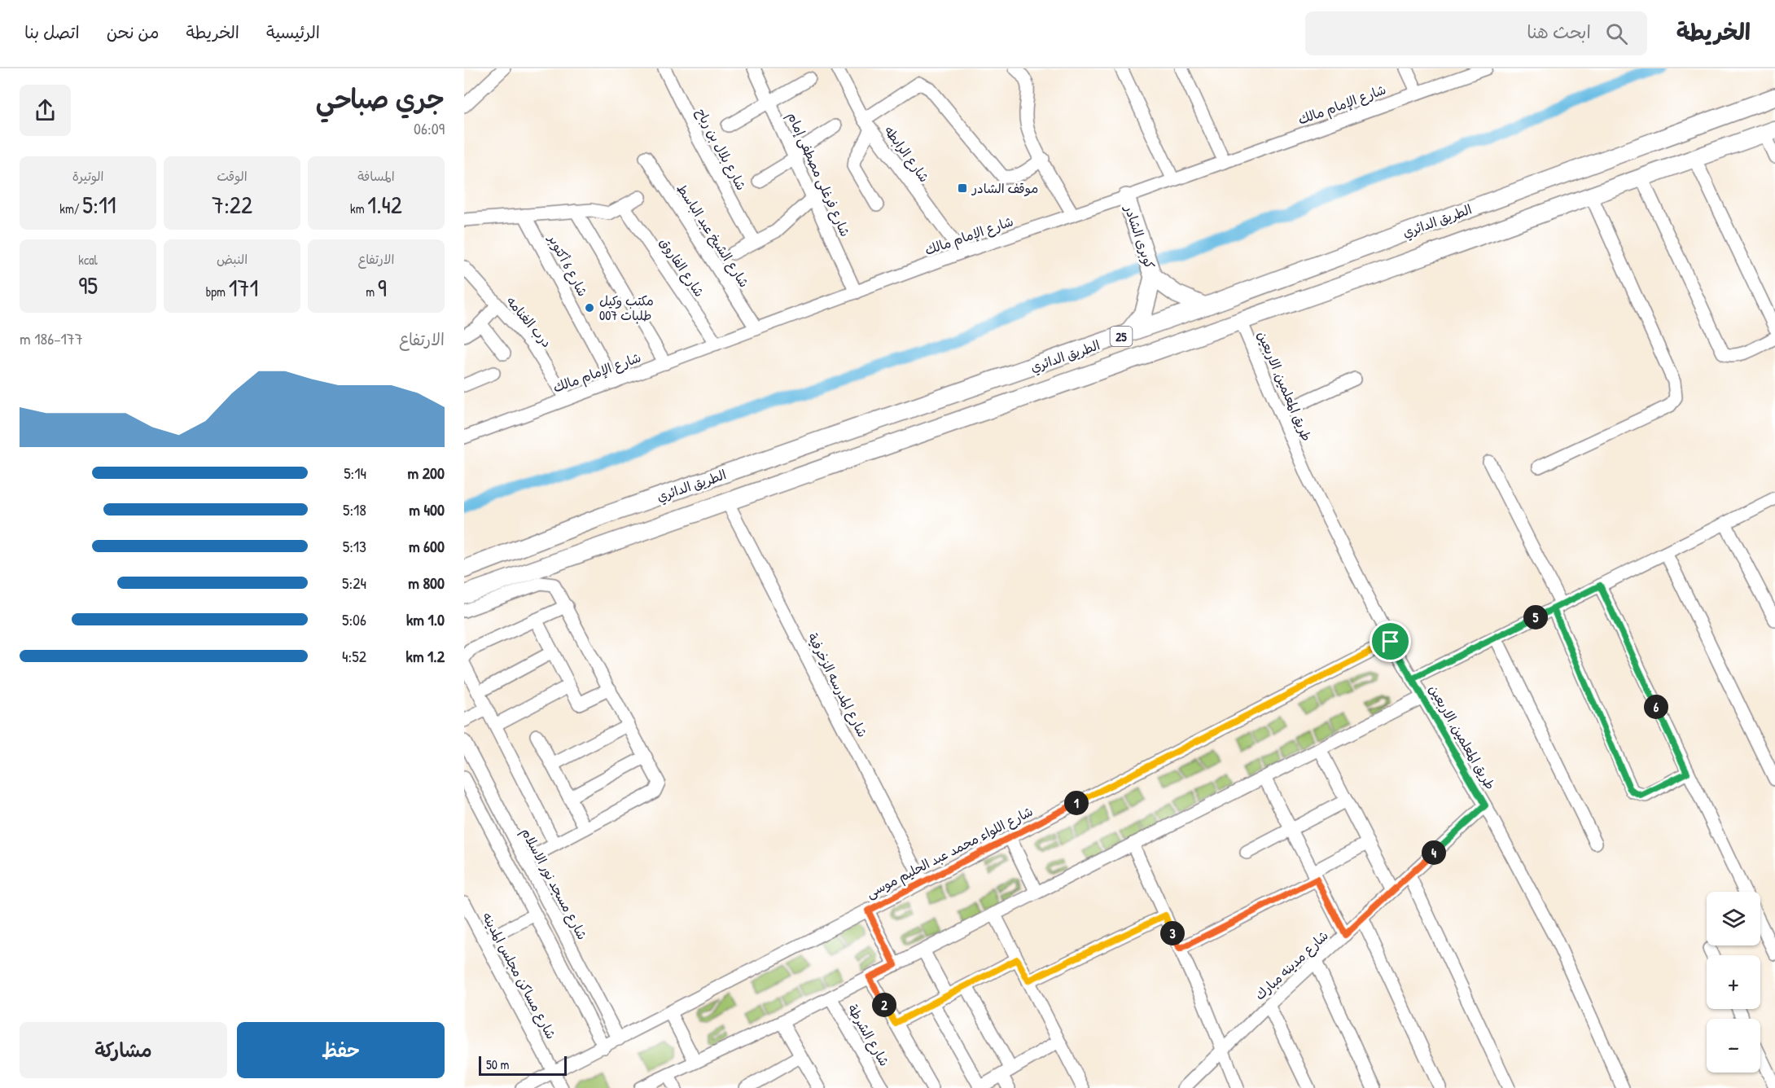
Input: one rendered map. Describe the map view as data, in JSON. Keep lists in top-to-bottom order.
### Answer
{
  "streets": {
    "highway": ["الطريق الدائري", "كوبرى الشادر", "25"],
    "street": [
      "شارع الإمام مالك",
      "شارع بلال بن رباح",
      "شارع الرابطه",
      "شارع فرغلى مصطفى إمام",
      "شارع الشيخ عبد الباسط",
      "شارع 6 أكتوبر",
      "شارع الفاروق",
      "درب الغنامه",
      "طريق المعلمين, الاربعين",
      "شارع المدرسه الزخرفية",
      "شارع اللواء محمد عبد الحليم موسى",
      "شارع مسجد نور الاسلام",
      "شارع مدينه مبارك",
      "شارع مساكن مجلس المدينه",
      "شارع الشرطة"
    ]
  },
  "crossings": [
    ["شارع الإمام مالك", "شارع الرابطه"],
    ["شارع الإمام مالك", "شارع فرغلى مصطفى إمام"],
    ["شارع الإمام مالك", "شارع الشيخ عبد الباسط"],
    ["شارع الإمام مالك", "كوبرى الشادر"],
    ["شارع الإمام مالك", "شارع 6 أكتوبر"],
    ["شارع الإمام مالك", "شارع الفاروق"],
    ["شارع الإمام مالك", "درب الغنامه"],
    ["الطريق الدائري", "كوبرى الشادر"],
    ["الطريق الدائري", "طريق المعلمين, الاربعين"],
    ["الطريق الدائري", "شارع المدرسه الزخرفية"],
    ["طريق المعلمين, الاربعين", "شارع اللواء محمد عبد الحليم موسى"],
    ["طريق المعلمين, الاربعين", "شارع مدينه مبارك"],
    ["شارع المدرسه الزخرفية", "شارع اللواء محمد عبد الحليم موسى"],
    ["شارع اللواء محمد عبد الحليم موسى", "شارع مسجد نور الاسلام"],
    ["شارع اللواء محمد عبد الحليم موسى", "شارع مساكن مجلس المدينه"]
  ],
  "places": {
    "transit": ["موقف الشادر"],
    "other": ["مكتب وكيل طلبات 007"]
  },
  "scale_bar": "50 m",
  "page": {
    "header": "الخريطة",
    "search": "ابحث هنا",
    "nav": [
      "الرئيسية",
      "الخريطة",
      "من نحن",
      "اتصل بنا"
    ],
    "heading": ["جري صباحي", "06:09"],
    "stats": [
      ["المسافة", "1.42 km"],
      ["الوقت", "7:22"],
      ["الوتيرة", "5:11 /km"],
      ["الارتفاع", "9 m"],
      ["النبض", "171 bpm"],
      ["kcal", "95"]
    ],
    "chart": ["الارتفاع", "177–186 m"],
    "list": [
      {
        "name": "200 m",
        "note": "5:14"
      },
      {
        "name": "400 m",
        "note": "5:18"
      },
      {
        "name": "600 m",
        "note": "5:13"
      },
      {
        "name": "800 m",
        "note": "5:24"
      },
      {
        "name": "1.0 km",
        "note": "5:06"
      },
      {
        "name": "1.2 km",
        "note": "4:52"
      }
    ],
    "pins": [
      "5",
      "6",
      "1",
      "4",
      "3",
      "2"
    ],
    "map_buttons": ["+", "−"],
    "buttons": ["حفظ", "مشاركة"],
    "scale": "50 m"
  }
}
